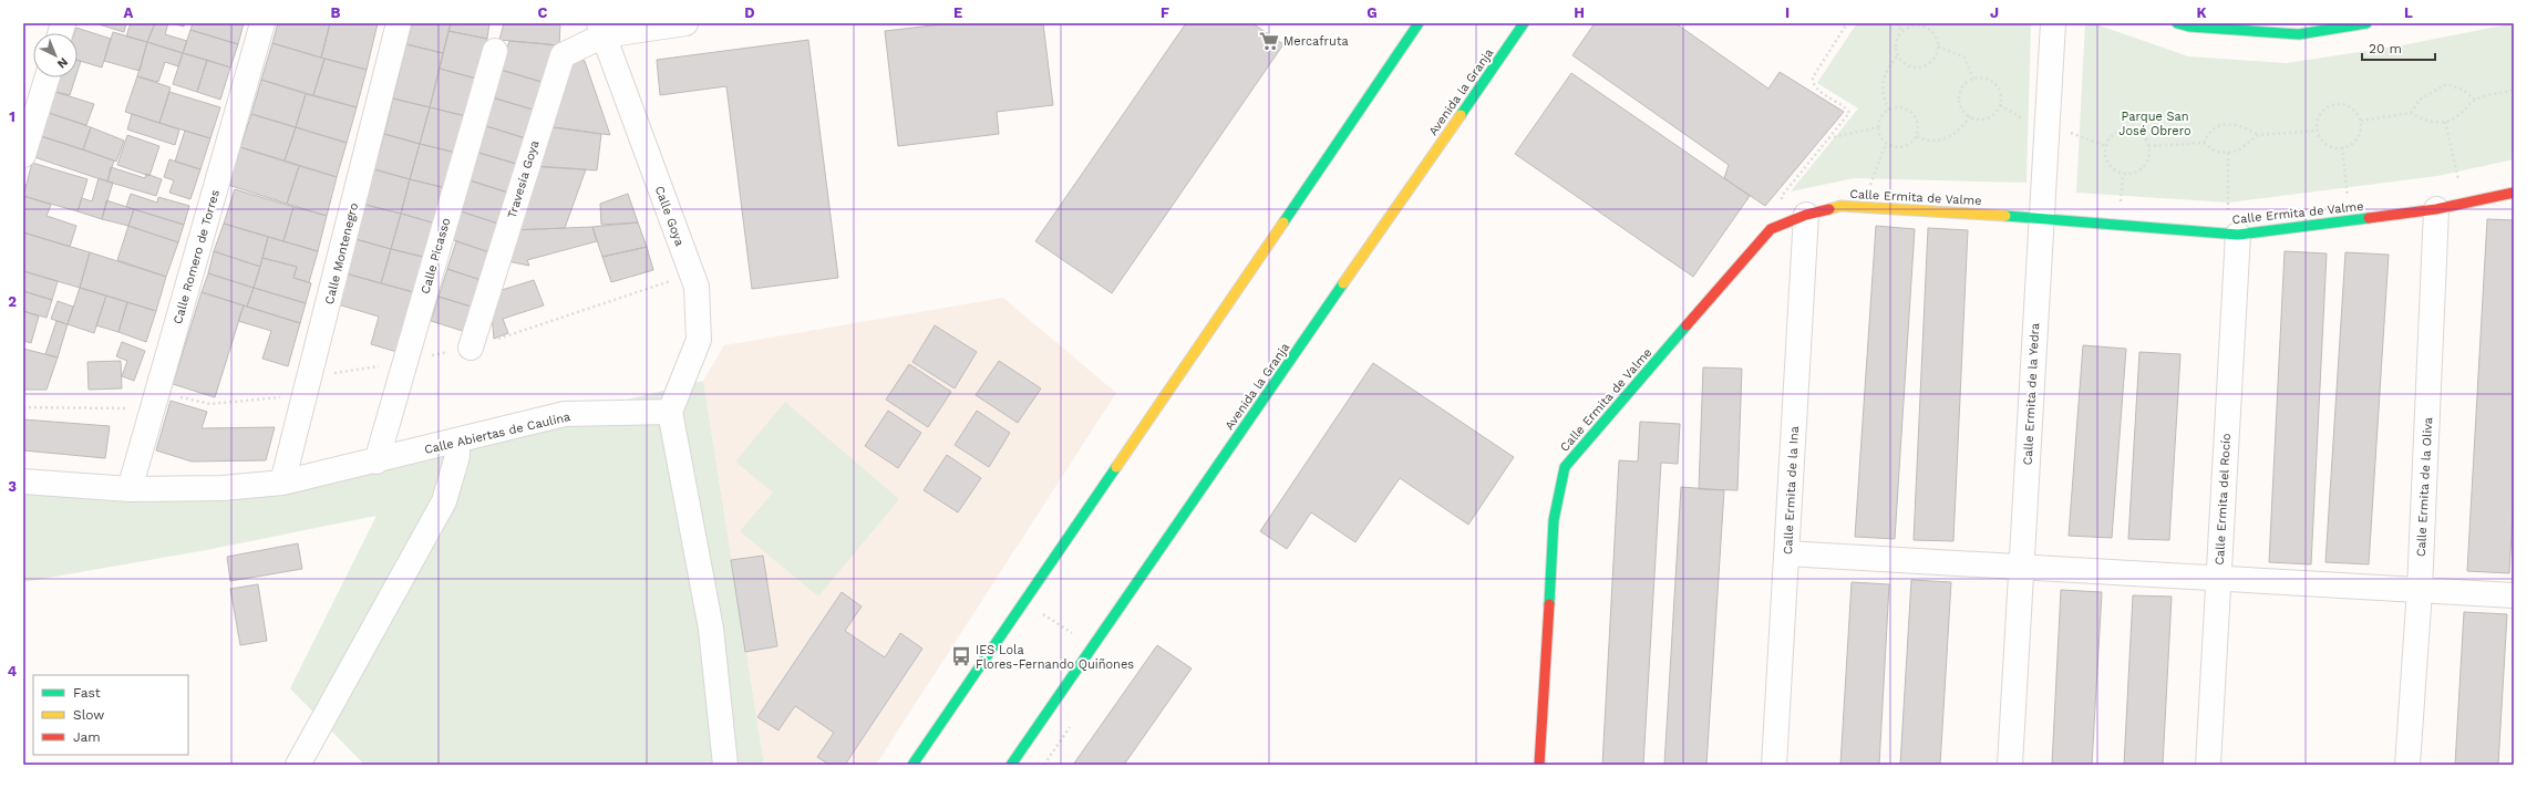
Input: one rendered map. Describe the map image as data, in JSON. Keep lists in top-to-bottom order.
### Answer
{
  "streets": {
    "main road": ["Avenida la Granja", "Calle Ermita de Valme"],
    "street": [
      "Travesía Goya",
      "Calle Goya",
      "Calle Montenegro",
      "Calle Picasso",
      "Calle Romero de Torres",
      "Calle Ermita de la Yedra",
      "Calle Abiertas de Caulina",
      "Calle Ermita de la Oliva",
      "Calle Ermita de la Ina",
      "Calle Ermita del Rocío"
    ]
  },
  "crossings": [
    ["Travesía Goya", "Calle Goya"],
    ["Calle Ermita de Valme", "Calle Ermita de la Yedra"],
    ["Calle Ermita de Valme", "Calle Ermita de la Oliva"],
    ["Calle Ermita de Valme", "Calle Ermita de la Ina"],
    ["Calle Ermita de Valme", "Calle Ermita del Rocío"],
    ["Calle Goya", "Calle Abiertas de Caulina"],
    ["Calle Montenegro", "Calle Abiertas de Caulina"],
    ["Calle Picasso", "Calle Abiertas de Caulina"],
    ["Calle Romero de Torres", "Calle Abiertas de Caulina"]
  ],
  "parks": ["Parque San José Obrero"],
  "places": {
    "supermarket": ["Mercafruta"],
    "bus stop": ["IES Lola Flores-Fernando Quiñones"]
  },
  "legend": ["Fast", "Slow", "Jam"],
  "scale_bar": "20 m",
  "north": "bottom right",
  "grid": {
    "columns": [
      "A",
      "B",
      "C",
      "D",
      "E",
      "F",
      "G",
      "H",
      "I",
      "J",
      "K",
      "L"
    ],
    "rows": [
      "1",
      "2",
      "3",
      "4"
    ]
  }
}
